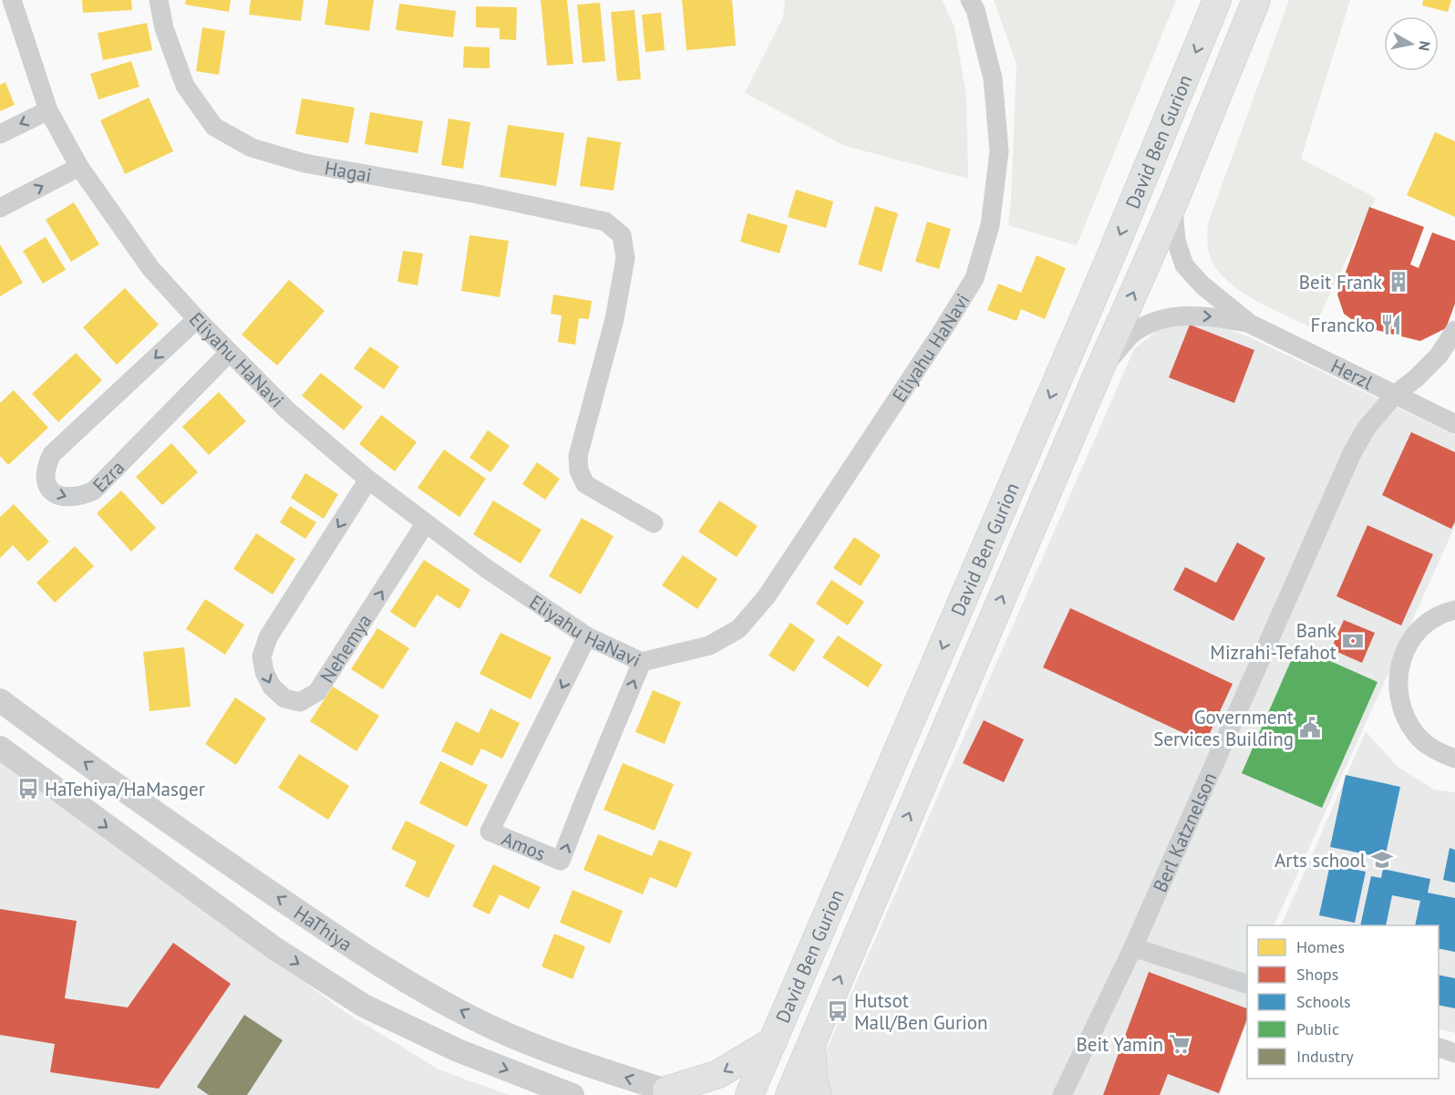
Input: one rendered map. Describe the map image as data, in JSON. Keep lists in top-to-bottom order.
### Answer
{
  "streets": {
    "main road": ["David Ben Gurion"],
    "street": [
      "Hagai",
      "Eliyahu HaNavi",
      "Herzl",
      "Ezra",
      "Nehemya",
      "Berl Katznelson",
      "Amos",
      "HaThiya"
    ]
  },
  "crossings": [
    ["David Ben Gurion", "Herzl"],
    ["Eliyahu HaNavi", "Ezra"],
    ["Eliyahu HaNavi", "Nehemya"],
    ["Eliyahu HaNavi", "Amos"],
    ["Herzl", "Berl Katznelson"]
  ],
  "places": {
    "building": ["Beit Frank"],
    "restaurant": ["Francko"],
    "bank": ["Bank Mizrahi-Tefahot"],
    "public building": ["Government Services Building"],
    "bus stop": ["HaTehiya/HaMasger", "Hutsot Mall/Ben Gurion"],
    "school or university": ["Arts school"],
    "supermarket": ["Beit Yamin"]
  },
  "legend": [
    "Homes",
    "Shops",
    "Schools",
    "Public",
    "Industry"
  ],
  "north": "right"
}
